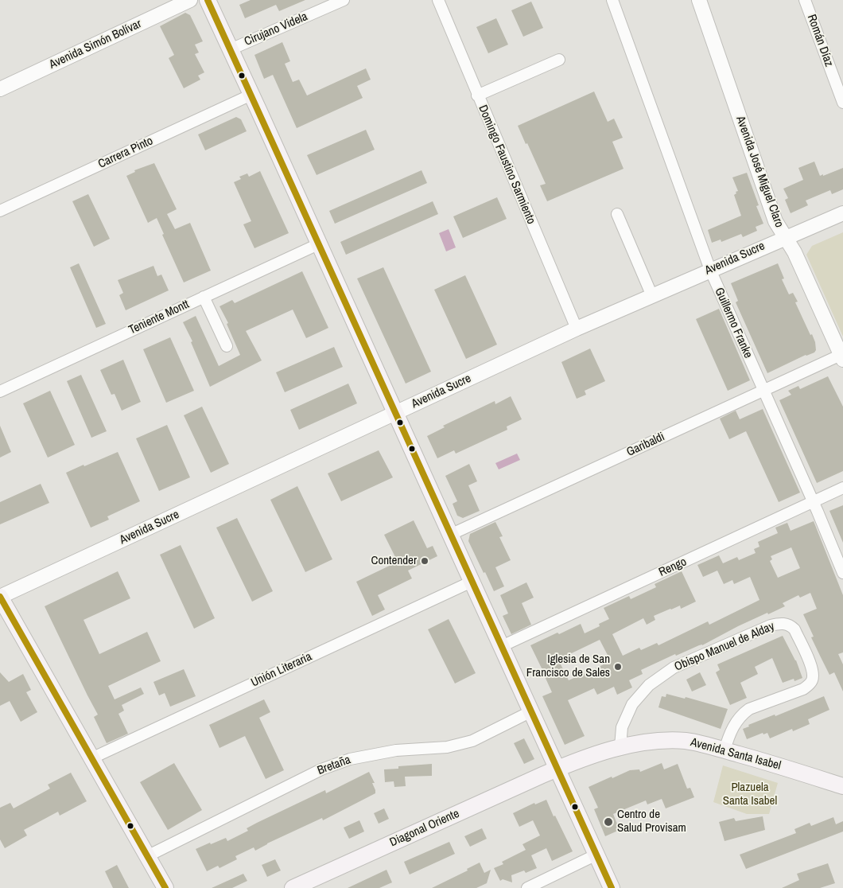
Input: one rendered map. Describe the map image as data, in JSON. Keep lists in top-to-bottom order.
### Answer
{
  "streets": {
    "main road": ["Avenida Santa Isabel", "Diagonal Oriente"],
    "street": [
      "Cirujano Videla",
      "Román Díaz",
      "Avenida Simón Bolívar",
      "Carrera Pinto",
      "Domingo Faustino Sarmiento",
      "Avenida José Miguel Claro",
      "Avenida Sucre",
      "Teniente Montt",
      "Guillermo Franke",
      "Garibaldi",
      "Rengo",
      "Obispo Manuel de Alday",
      "Unión Literaria",
      "Bretaña"
    ]
  },
  "crossings": [
    ["Domingo Faustino Sarmiento", "Avenida Sucre"],
    ["Avenida José Miguel Claro", "Avenida Sucre"],
    ["Avenida José Miguel Claro", "Garibaldi"],
    ["Avenida Sucre", "Guillermo Franke"],
    ["Guillermo Franke", "Garibaldi"],
    ["Guillermo Franke", "Rengo"],
    ["Obispo Manuel de Alday", "Avenida Santa Isabel"],
    ["Avenida Santa Isabel", "Diagonal Oriente"]
  ],
  "parks": ["Plazuela Santa Isabel"],
  "places": ["Contender", "Iglesia de San Francisco de Sales", "Centro de Salud Provisam"]
}
